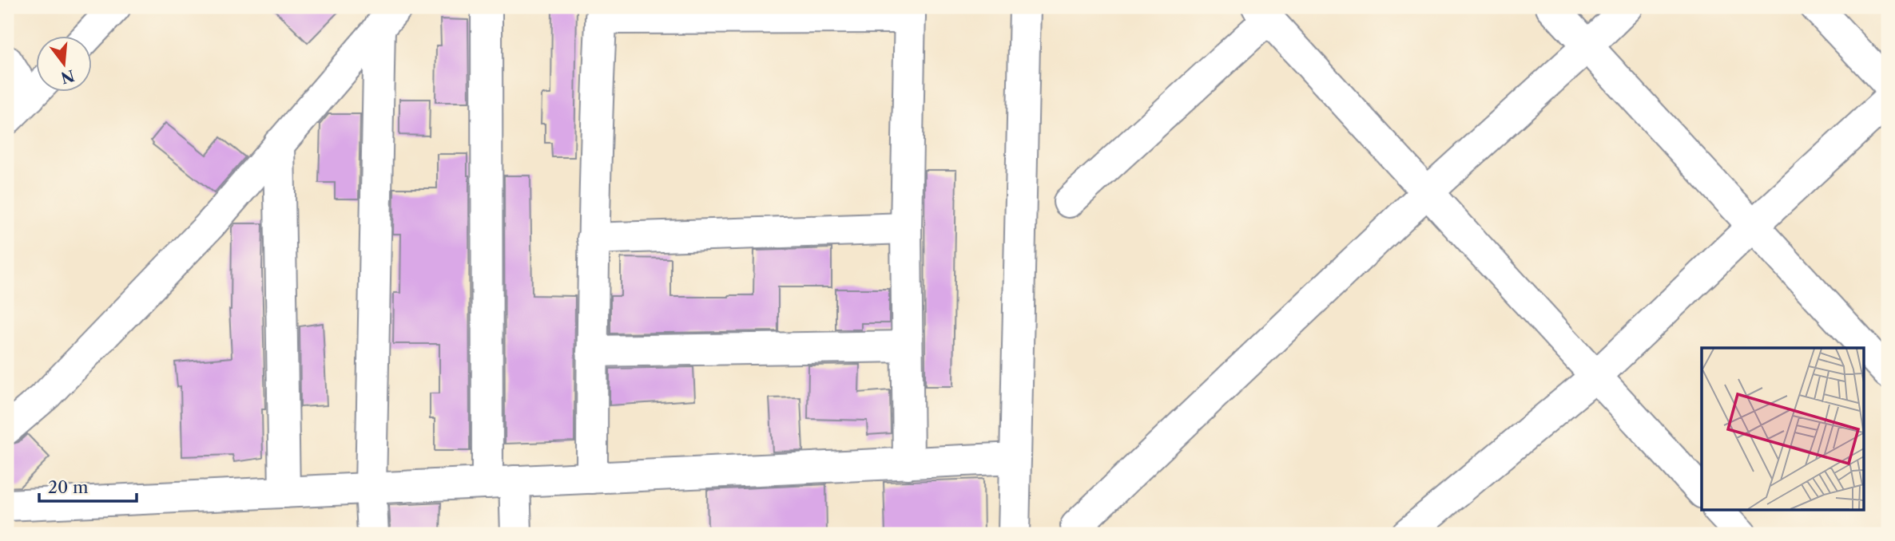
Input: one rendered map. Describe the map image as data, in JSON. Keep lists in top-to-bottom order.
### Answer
{
  "scale_bar": "20 m",
  "north": "bottom"
}
